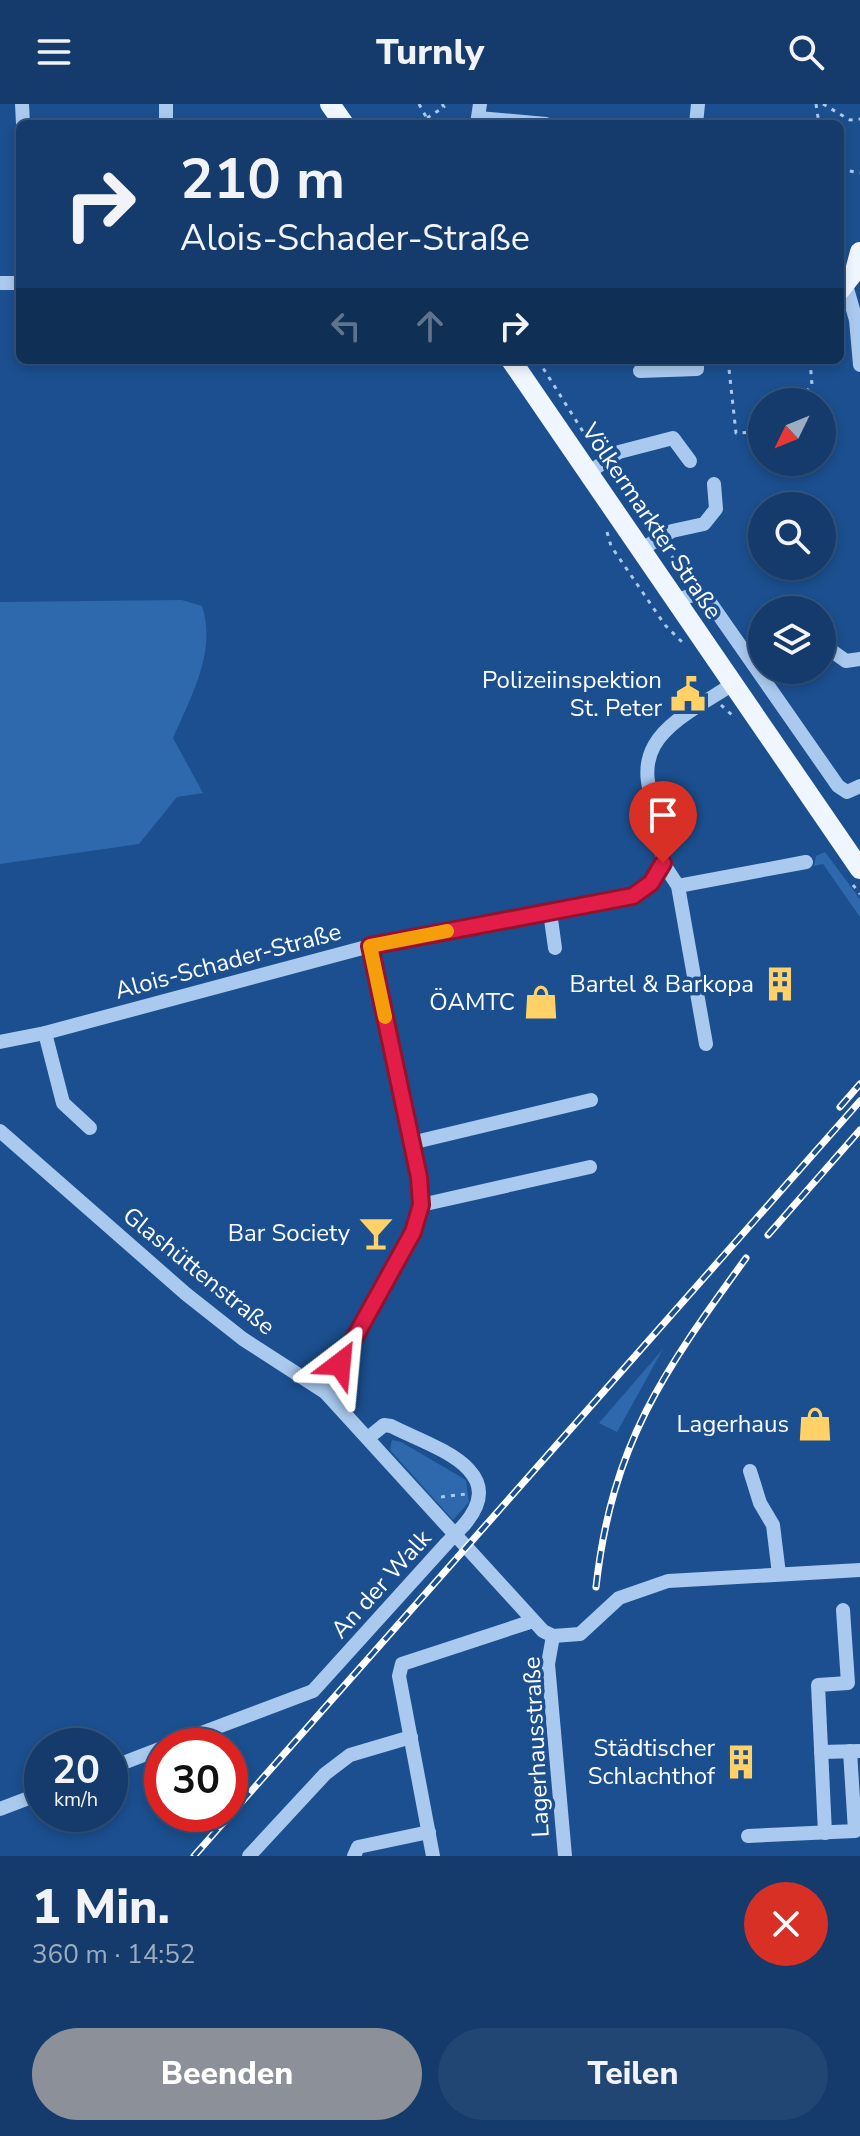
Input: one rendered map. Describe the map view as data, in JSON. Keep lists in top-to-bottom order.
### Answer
{
  "streets": {
    "main road": ["Völkermarkter Straße"],
    "street": [
      "Alois-Schader-Straße",
      "Glashüttenstraße",
      "An der Walk",
      "Lagerhausstraße"
    ]
  },
  "crossings": [
    ["Glashüttenstraße", "An der Walk"],
    ["Glashüttenstraße", "Lagerhausstraße"]
  ],
  "places": {
    "public building": ["Polizeiinspektion St. Peter"],
    "building": ["Bartel & Barkopa", "Städtischer Schlachthof"],
    "shop": ["ÖAMTC", "Lagerhaus"],
    "bar": ["Bar Society"]
  },
  "north": "bottom left",
  "page": {
    "header": "Turnly",
    "turn": ["210 m", "Alois-Schader-Straße"],
    "speed": "20 km/h",
    "limit": "30",
    "heading": ["1 Min.", "360 m · 14:52"],
    "buttons": ["Beenden", "Teilen"]
  }
}
